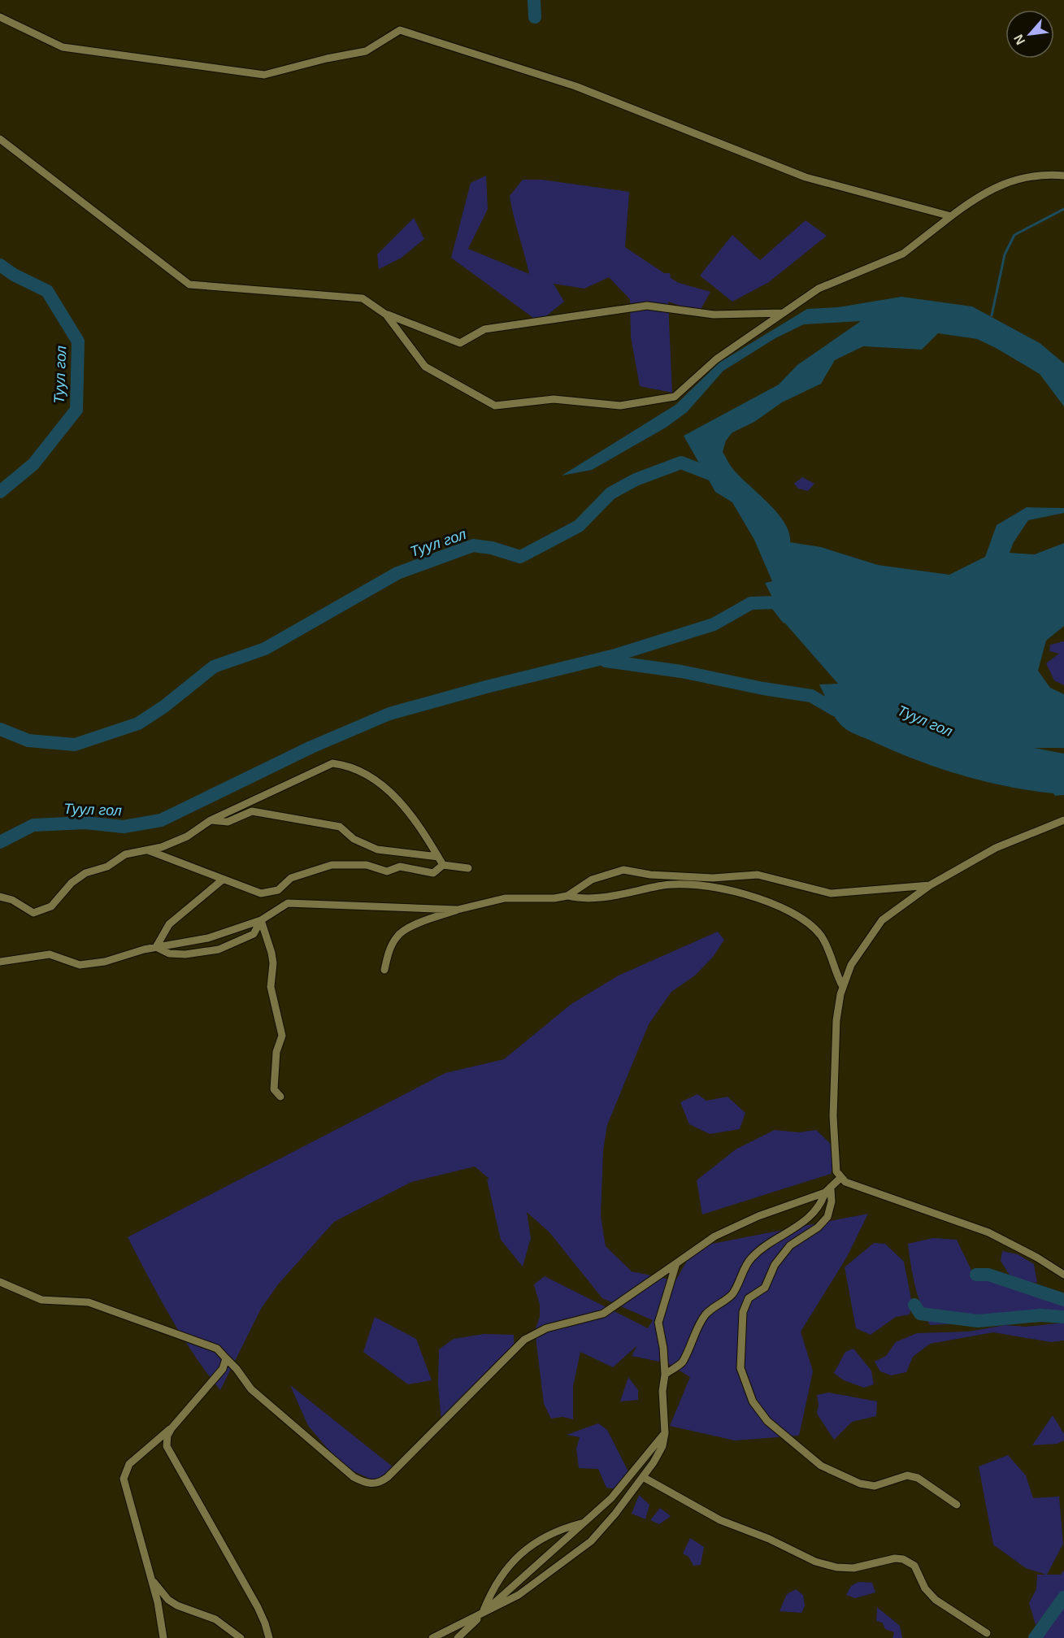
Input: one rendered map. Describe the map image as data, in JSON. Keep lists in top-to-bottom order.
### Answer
{
  "water": ["Туул гол"],
  "north": "bottom left"
}
